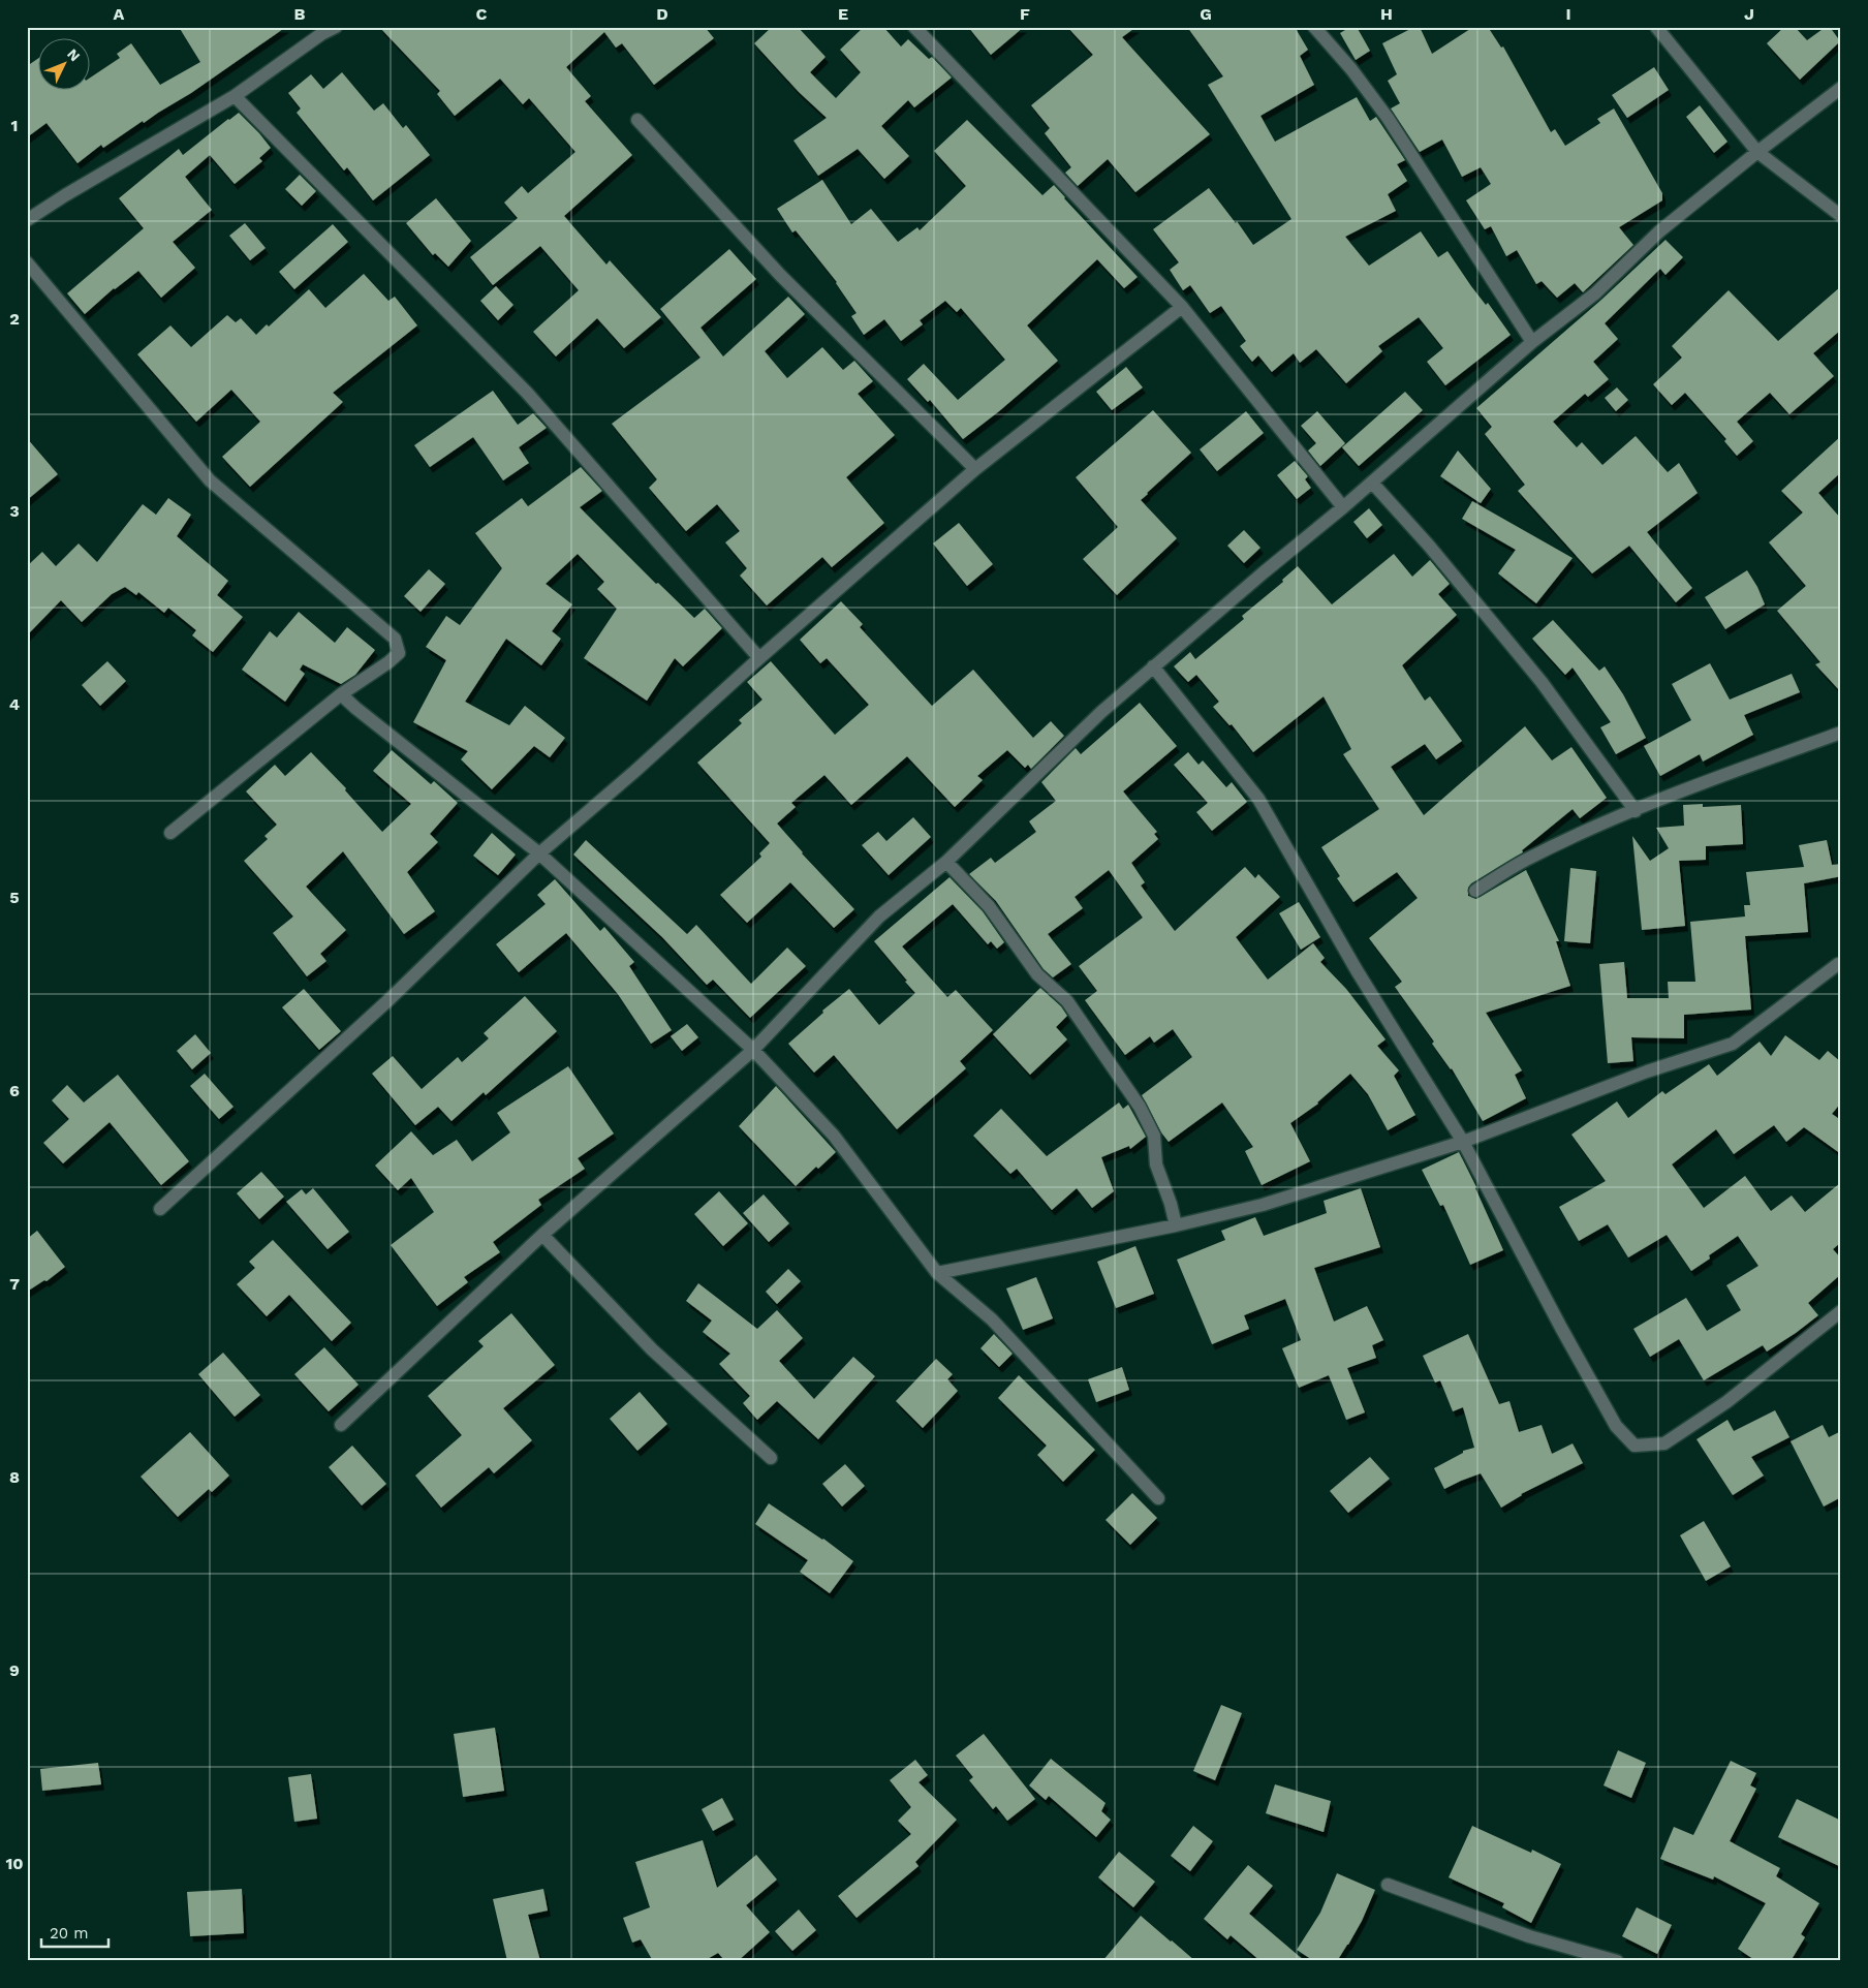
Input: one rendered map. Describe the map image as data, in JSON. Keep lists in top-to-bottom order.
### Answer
{
  "scale_bar": "20 m",
  "north": "top right",
  "grid": {
    "columns": [
      "A",
      "B",
      "C",
      "D",
      "E",
      "F",
      "G",
      "H",
      "I",
      "J"
    ],
    "rows": [
      "1",
      "2",
      "3",
      "4",
      "5",
      "6",
      "7",
      "8",
      "9",
      "10"
    ]
  }
}
